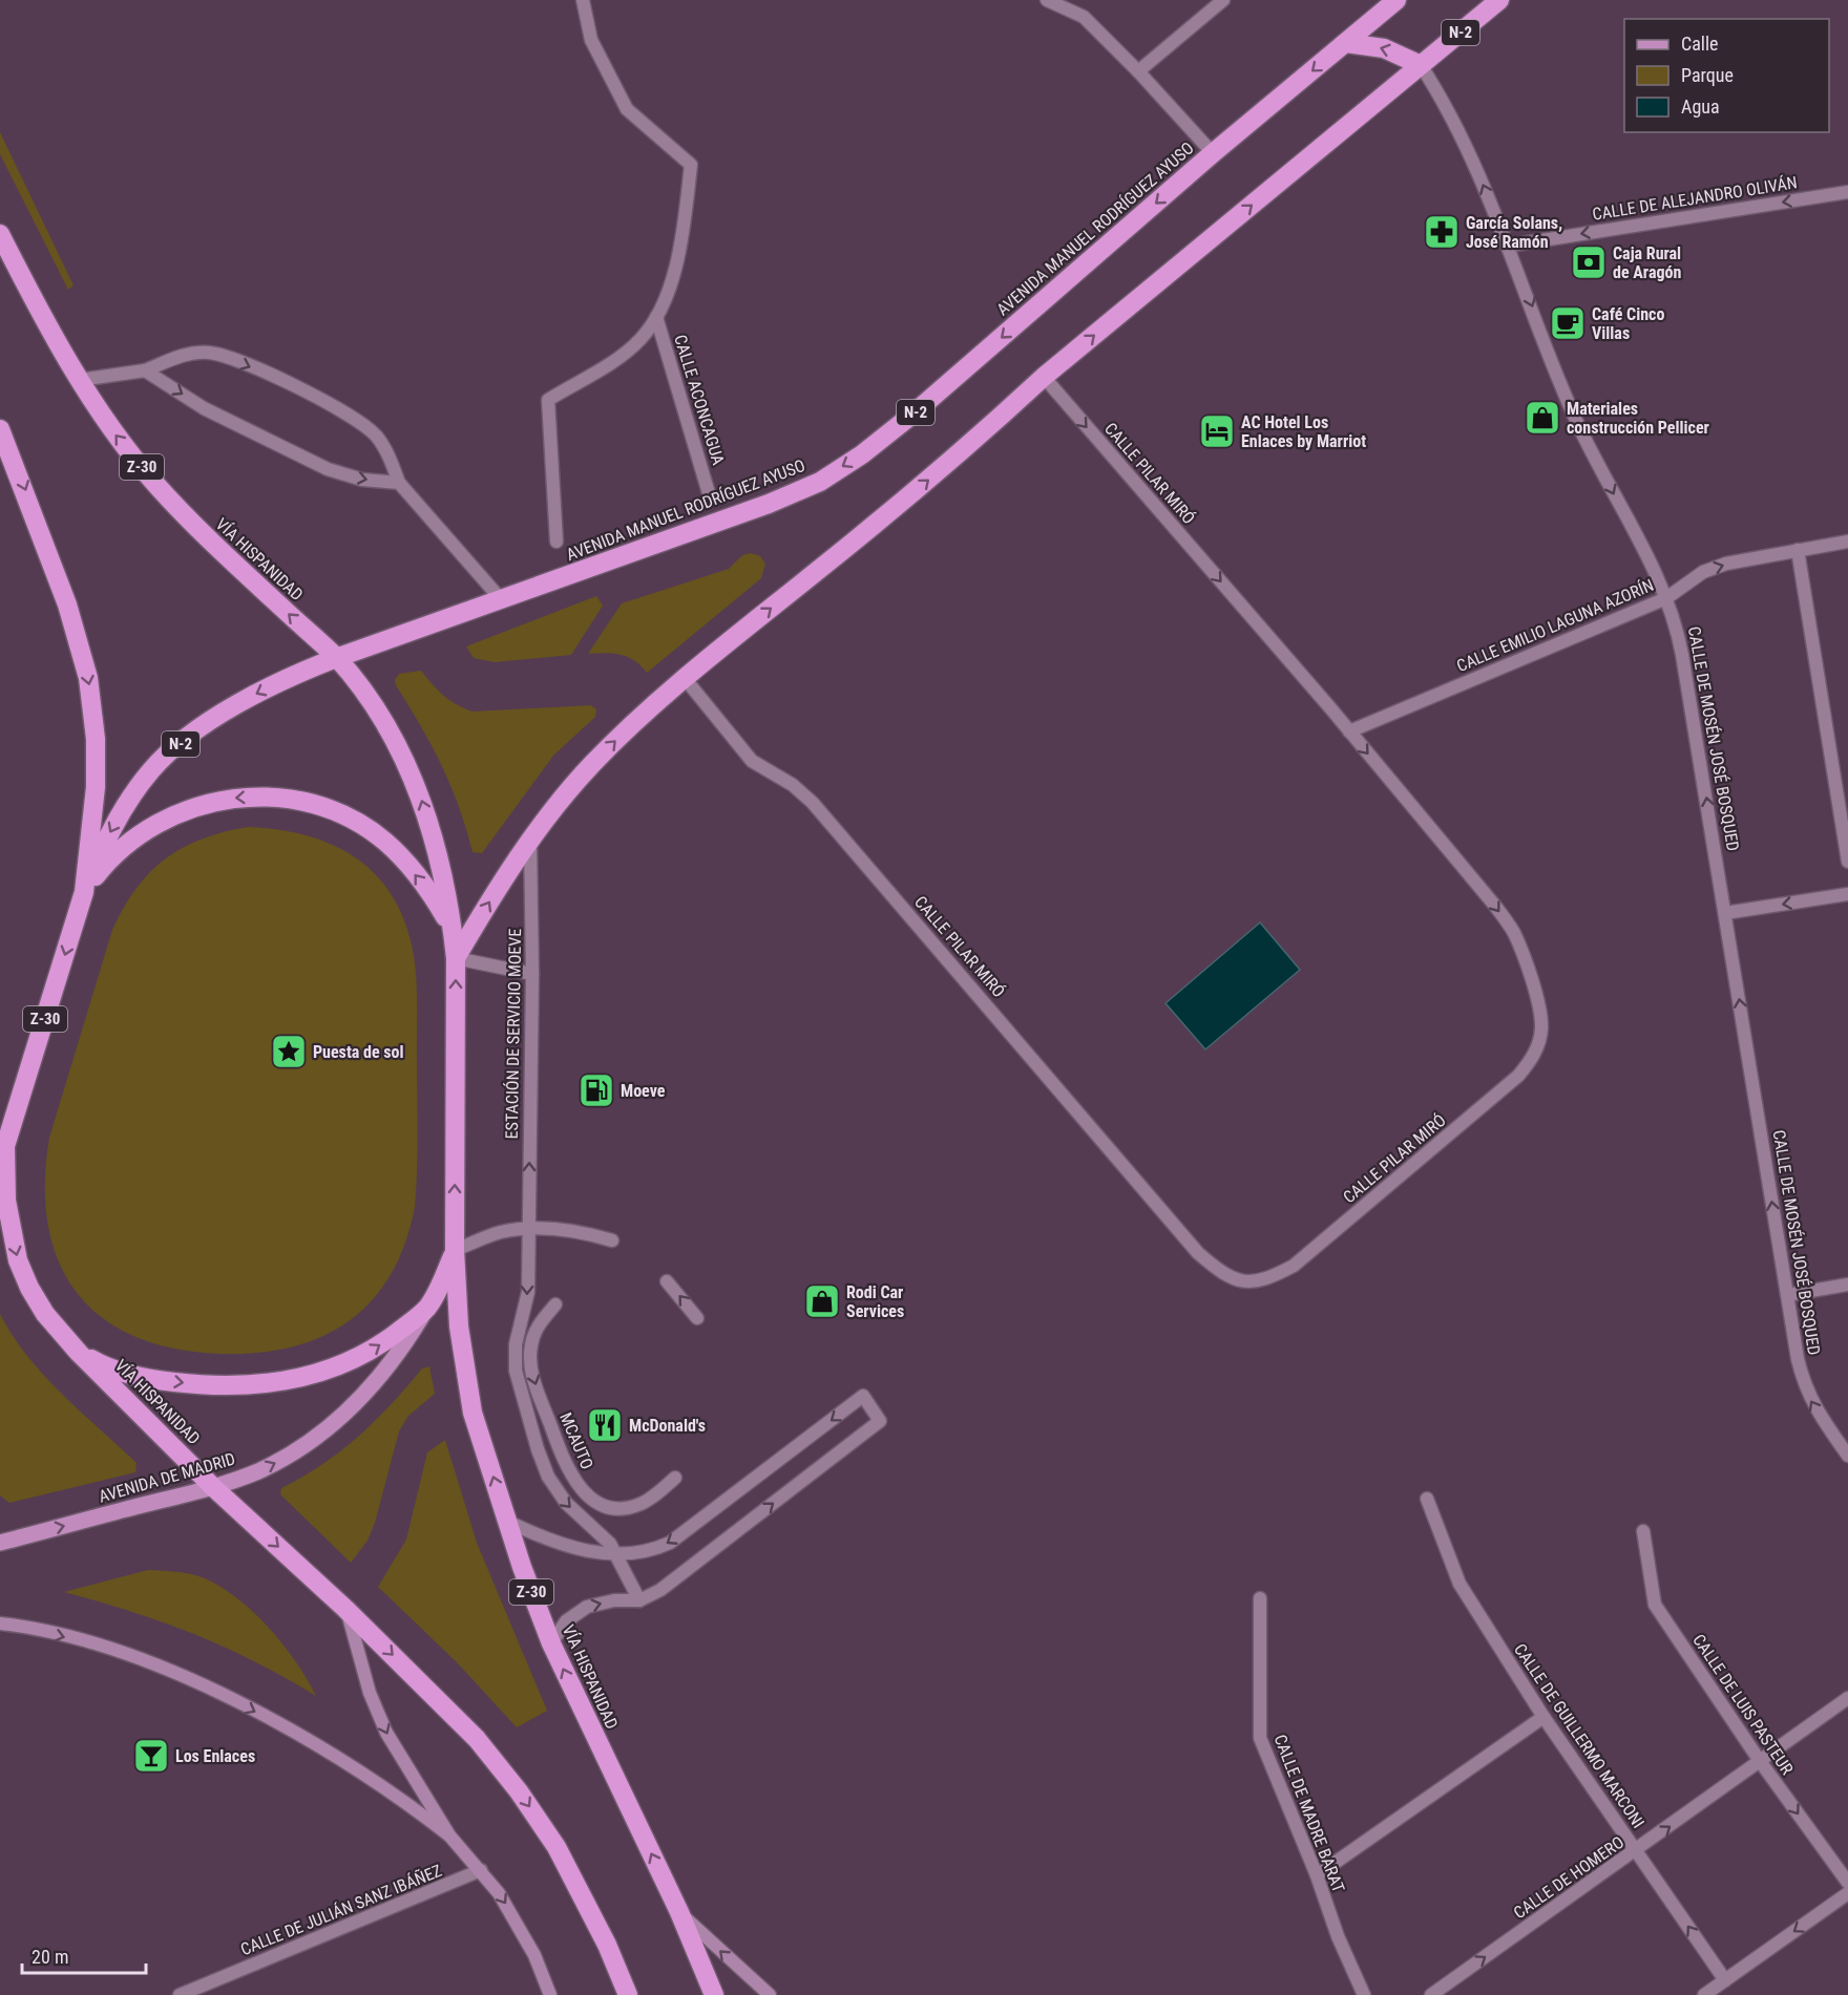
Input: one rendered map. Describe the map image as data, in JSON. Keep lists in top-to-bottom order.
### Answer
{
  "streets": {
    "highway": [
      "N-2",
      "AVENIDA MANUEL RODRÍGUEZ AYUSO",
      "Z-30",
      "VÍA HISPANIDAD"
    ],
    "main road": ["AVENIDA DE MADRID"],
    "street": [
      "CALLE DE ALEJANDRO OLIVÁN",
      "CALLE ACONCAGUA",
      "CALLE PILAR MIRÓ",
      "CALLE EMILIO LAGUNA AZORÍN",
      "CALLE DE MOSÉN JOSÉ BOSQUED",
      "ESTACIÓN DE SERVICIO MOEVE",
      "MCAUTO",
      "CALLE DE LUIS PASTEUR",
      "CALLE DE GUILLERMO MARCONI",
      "CALLE DE MADRE BARAT",
      "CALLE DE HOMERO",
      "CALLE DE JULIÁN SANZ IBÁÑEZ"
    ]
  },
  "crossings": [
    ["N-2", "CALLE PILAR MIRÓ"],
    ["N-2", "VÍA HISPANIDAD"],
    ["N-2", "CALLE DE MOSÉN JOSÉ BOSQUED"],
    ["N-2", "ESTACIÓN DE SERVICIO MOEVE"],
    ["CALLE DE ALEJANDRO OLIVÁN", "CALLE DE MOSÉN JOSÉ BOSQUED"],
    ["AVENIDA MANUEL RODRÍGUEZ AYUSO", "VÍA HISPANIDAD"],
    ["CALLE PILAR MIRÓ", "CALLE EMILIO LAGUNA AZORÍN"],
    ["VÍA HISPANIDAD", "AVENIDA DE MADRID"],
    ["CALLE EMILIO LAGUNA AZORÍN", "CALLE DE MOSÉN JOSÉ BOSQUED"],
    ["CALLE DE LUIS PASTEUR", "CALLE DE HOMERO"],
    ["CALLE DE GUILLERMO MARCONI", "CALLE DE HOMERO"]
  ],
  "one_way": [
    "CALLE DE ALEJANDRO OLIVÁN",
    "AVENIDA DE MADRID",
    "CALLE DE LUIS PASTEUR",
    "CALLE DE HOMERO"
  ],
  "places": {
    "pharmacy": ["García Solans, José Ramón"],
    "bank": ["Caja Rural de Aragón"],
    "cafe": ["Café Cinco Villas"],
    "shop": ["Materiales construcción Pellicer", "Rodi Car Services"],
    "hotel": ["AC Hotel Los Enlaces by Marriot"],
    "place": ["Puesta de sol"],
    "fuel station": ["Moeve"],
    "restaurant": ["McDonald's"],
    "bar": ["Los Enlaces"]
  },
  "legend": ["Calle", "Parque", "Agua"],
  "scale_bar": "20 m"
}
